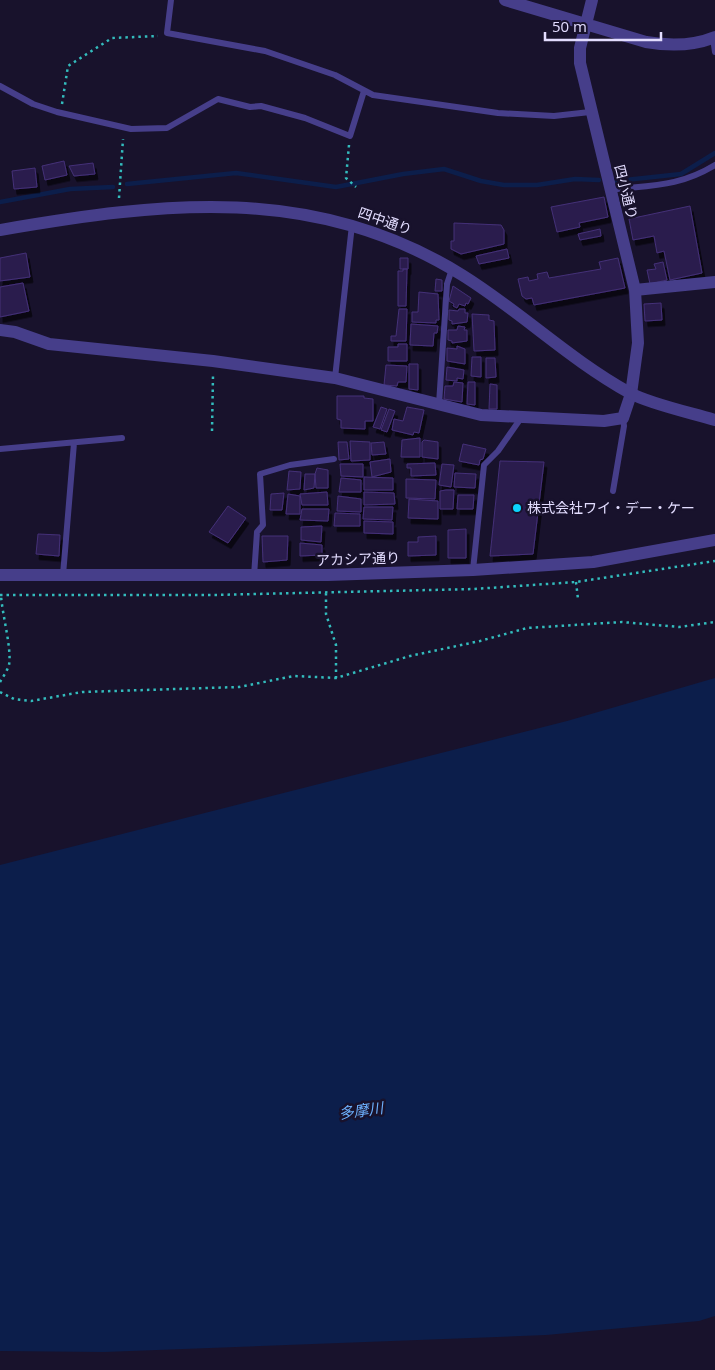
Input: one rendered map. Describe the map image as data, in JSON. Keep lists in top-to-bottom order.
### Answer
{
  "streets": {
    "street": ["四小通り", "四中通り", "アカシア通り"]
  },
  "crossings": [
    ["四小通り", "四中通り"]
  ],
  "water": ["多摩川"],
  "places": ["株式会社ワイ・デー・ケー"],
  "scale_bar": "50 m"
}
